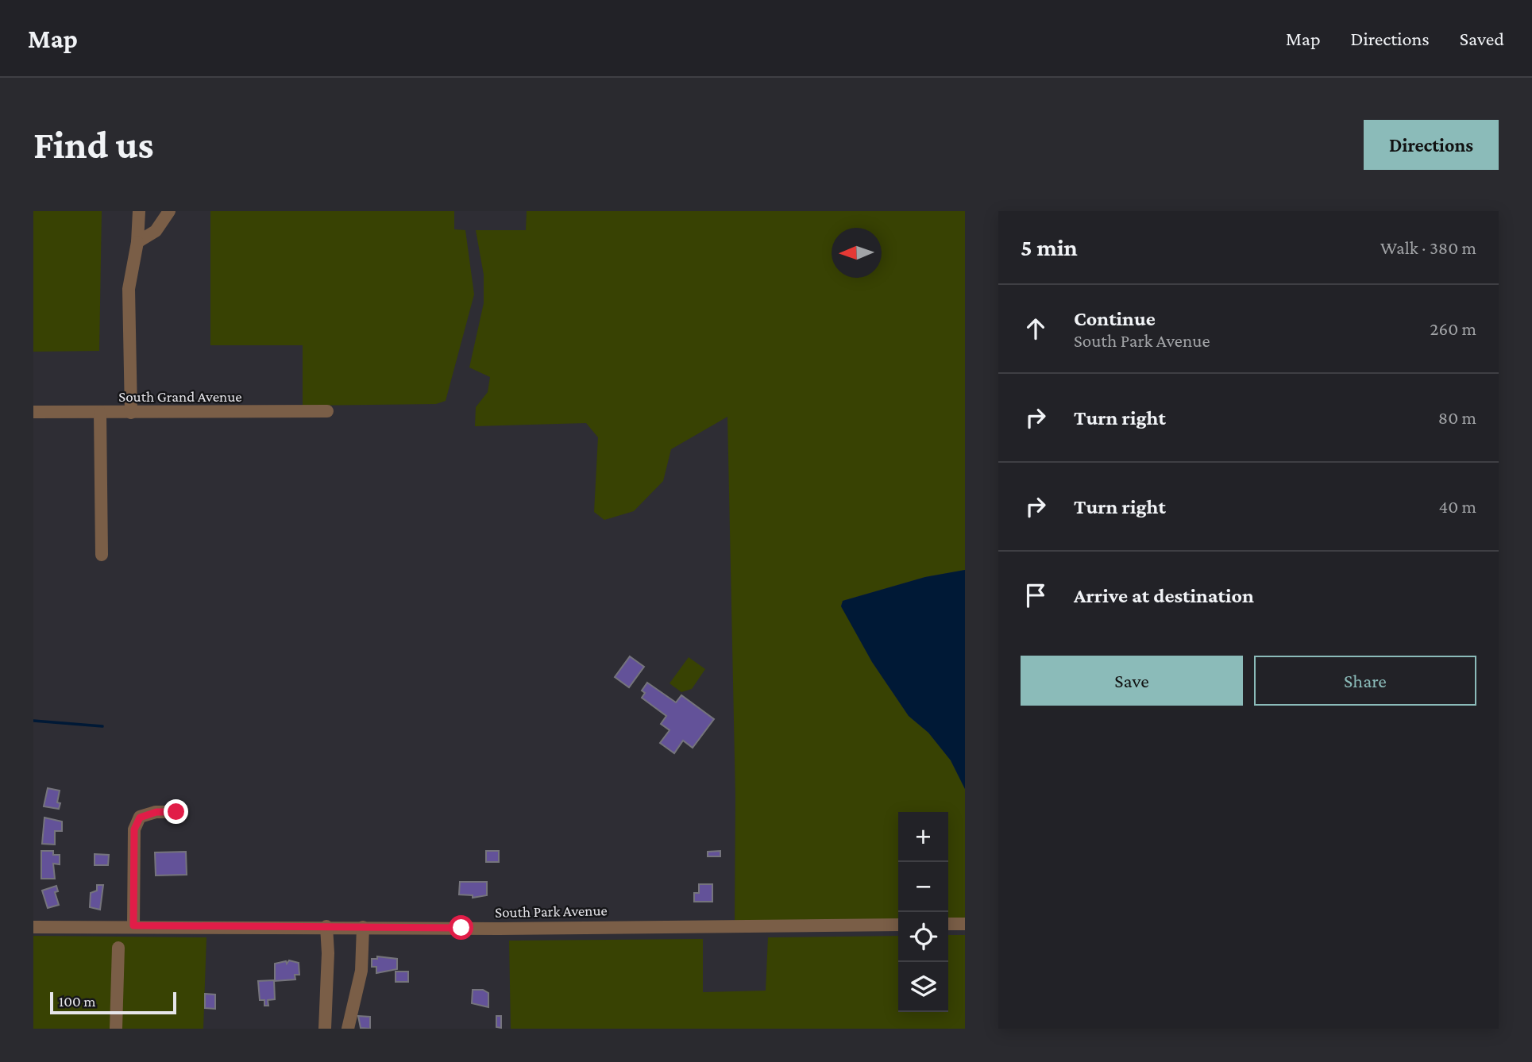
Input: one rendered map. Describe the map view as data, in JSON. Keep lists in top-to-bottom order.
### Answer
{
  "streets": {
    "street": ["South Grand Avenue", "South Park Avenue"]
  },
  "scale_bar": "100 m",
  "north": "left",
  "page": {
    "header": "Map",
    "nav": ["Map", "Directions", "Saved"],
    "buttons": [
      "Directions",
      ["Save", "Share"]
    ],
    "title": "Find us",
    "heading": ["5 min", "Walk · 380 m"],
    "list": [
      ["Continue", "South Park Avenue", "260 m"],
      ["Turn right", "80 m"],
      ["Turn right", "40 m"],
      "Arrive at destination"
    ],
    "map_buttons": ["+", "−"],
    "scale": "100 m"
  }
}
